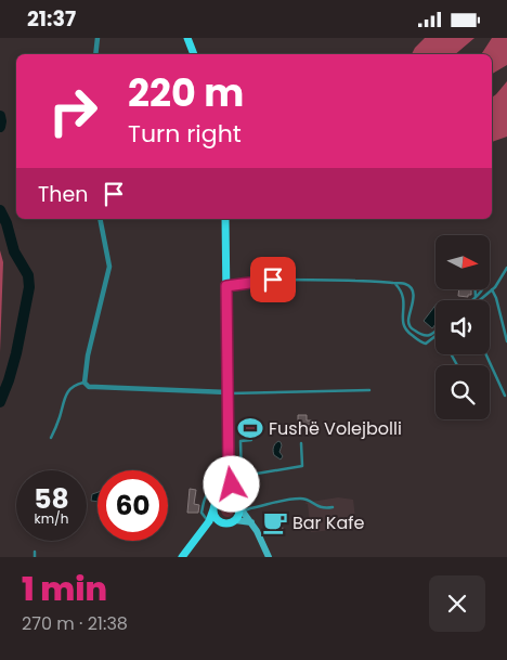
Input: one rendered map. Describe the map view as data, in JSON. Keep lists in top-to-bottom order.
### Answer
{
  "places": {
    "sports": ["Fushë Volejbolli"],
    "cafe": ["Bar Kafe"]
  },
  "north": "right",
  "page": {
    "status": "21:37",
    "turn": ["220 m", "Turn right"],
    "then": "Then",
    "speed": "58 km/h",
    "limit": "60",
    "heading": ["1 min", "270 m · 21:38"]
  }
}
